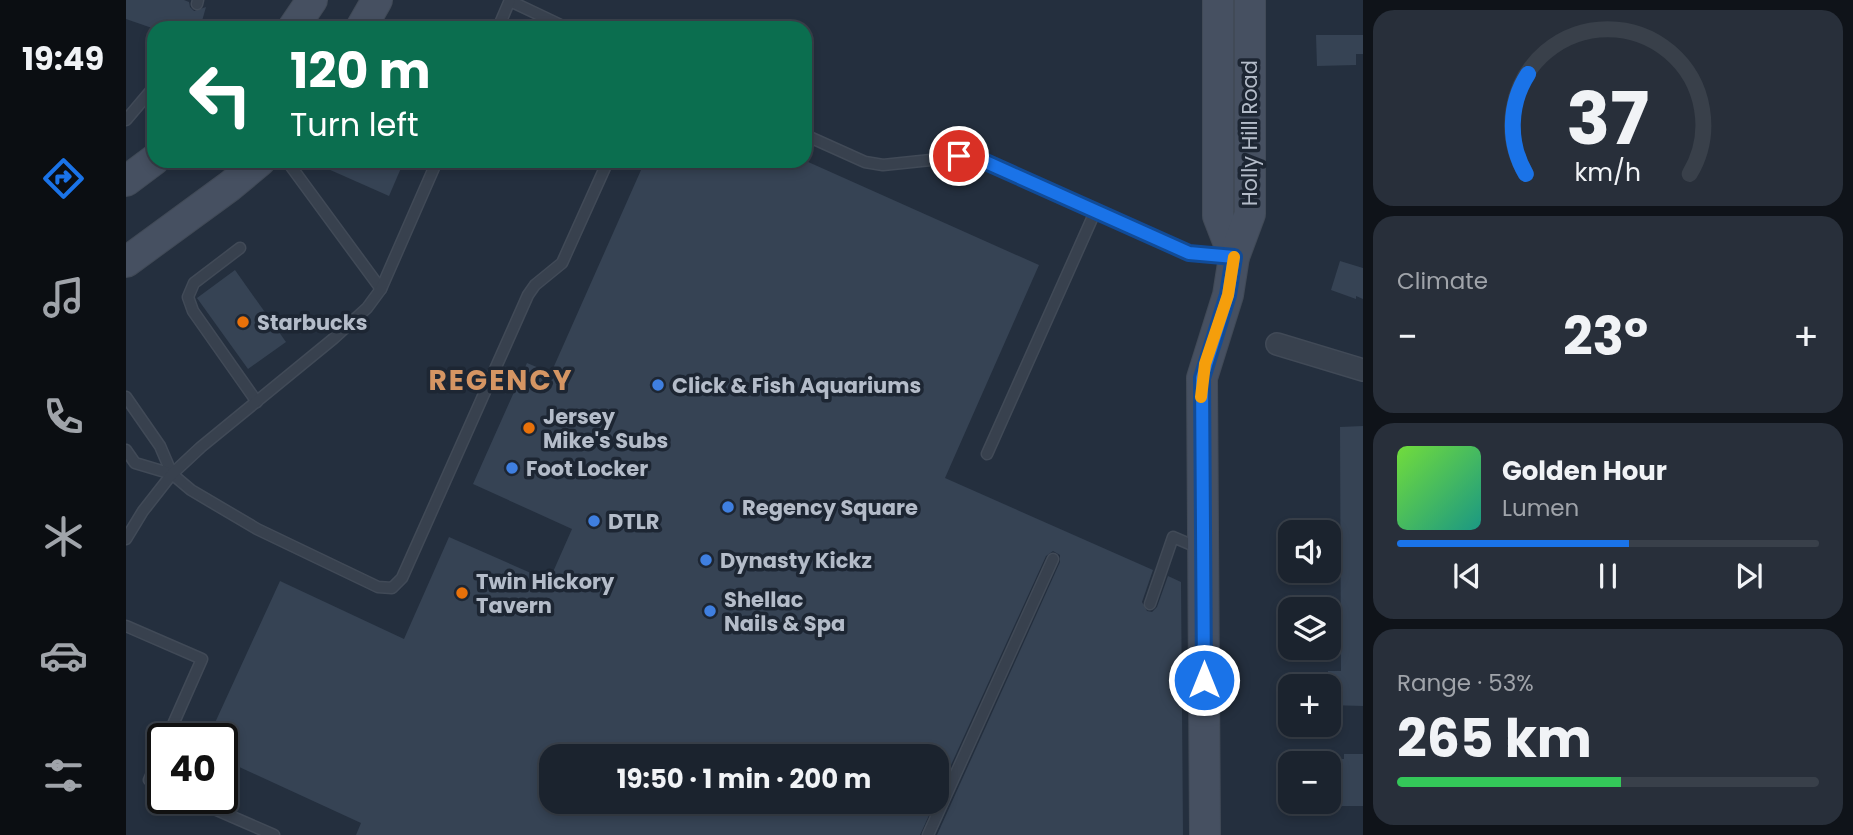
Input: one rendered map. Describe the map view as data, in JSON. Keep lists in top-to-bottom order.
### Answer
{
  "streets": {
    "street": ["Holly Hill Road"]
  },
  "districts": ["REGENCY"],
  "places": [
    "Starbucks",
    "Click & Fish Aquariums",
    "Jersey Mike's Subs",
    "Foot Locker",
    "Regency Square",
    "DTLR",
    "Dynasty Kickz",
    "Twin Hickory Tavern",
    "Shellac Nails & Spa"
  ],
  "page": {
    "tabs": "19:49",
    "turn": ["120 m", "Turn left"],
    "tile": [
      "Climate",
      ["Range · 53%", "265 km"]
    ],
    "heat": ["−", "23°", "+"],
    "song": ["Golden Hour", "Lumen"],
    "map_buttons": ["+", "−"],
    "limit": "40",
    "trip": "19:50 · 1 min · 200 m",
    "gauge": ["37", "km/h"]
  }
}
